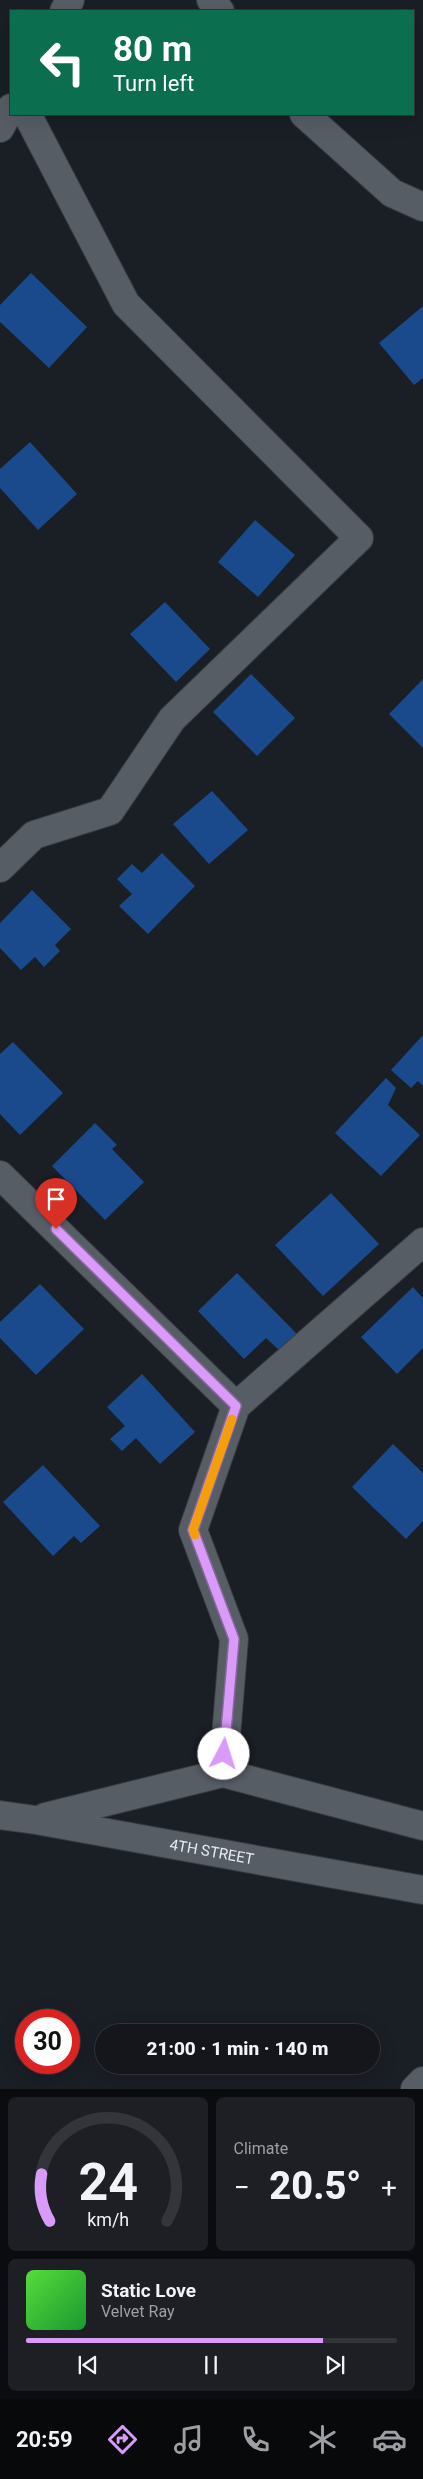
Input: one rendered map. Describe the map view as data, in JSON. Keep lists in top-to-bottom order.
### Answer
{
  "streets": {
    "street": ["4TH STREET"]
  },
  "page": {
    "turn": ["80 m", "Turn left"],
    "limit": "30",
    "trip": "21:00 · 1 min · 140 m",
    "tile": "Climate",
    "heat": ["−", "20.5°", "+"],
    "song": ["Static Love", "Velvet Ray"],
    "tabs": "20:59",
    "gauge": ["24", "km/h"]
  }
}
